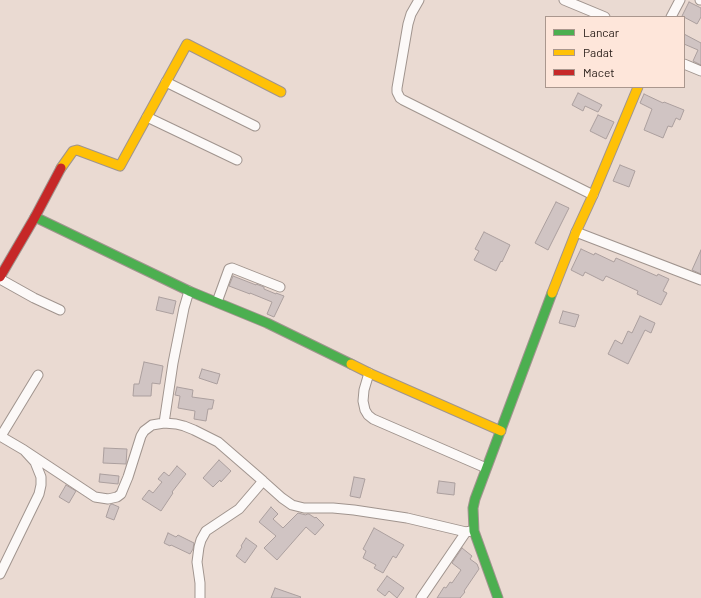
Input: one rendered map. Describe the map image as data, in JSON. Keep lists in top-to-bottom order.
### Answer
{
  "legend": ["Lancar", "Padat", "Macet"]
}
